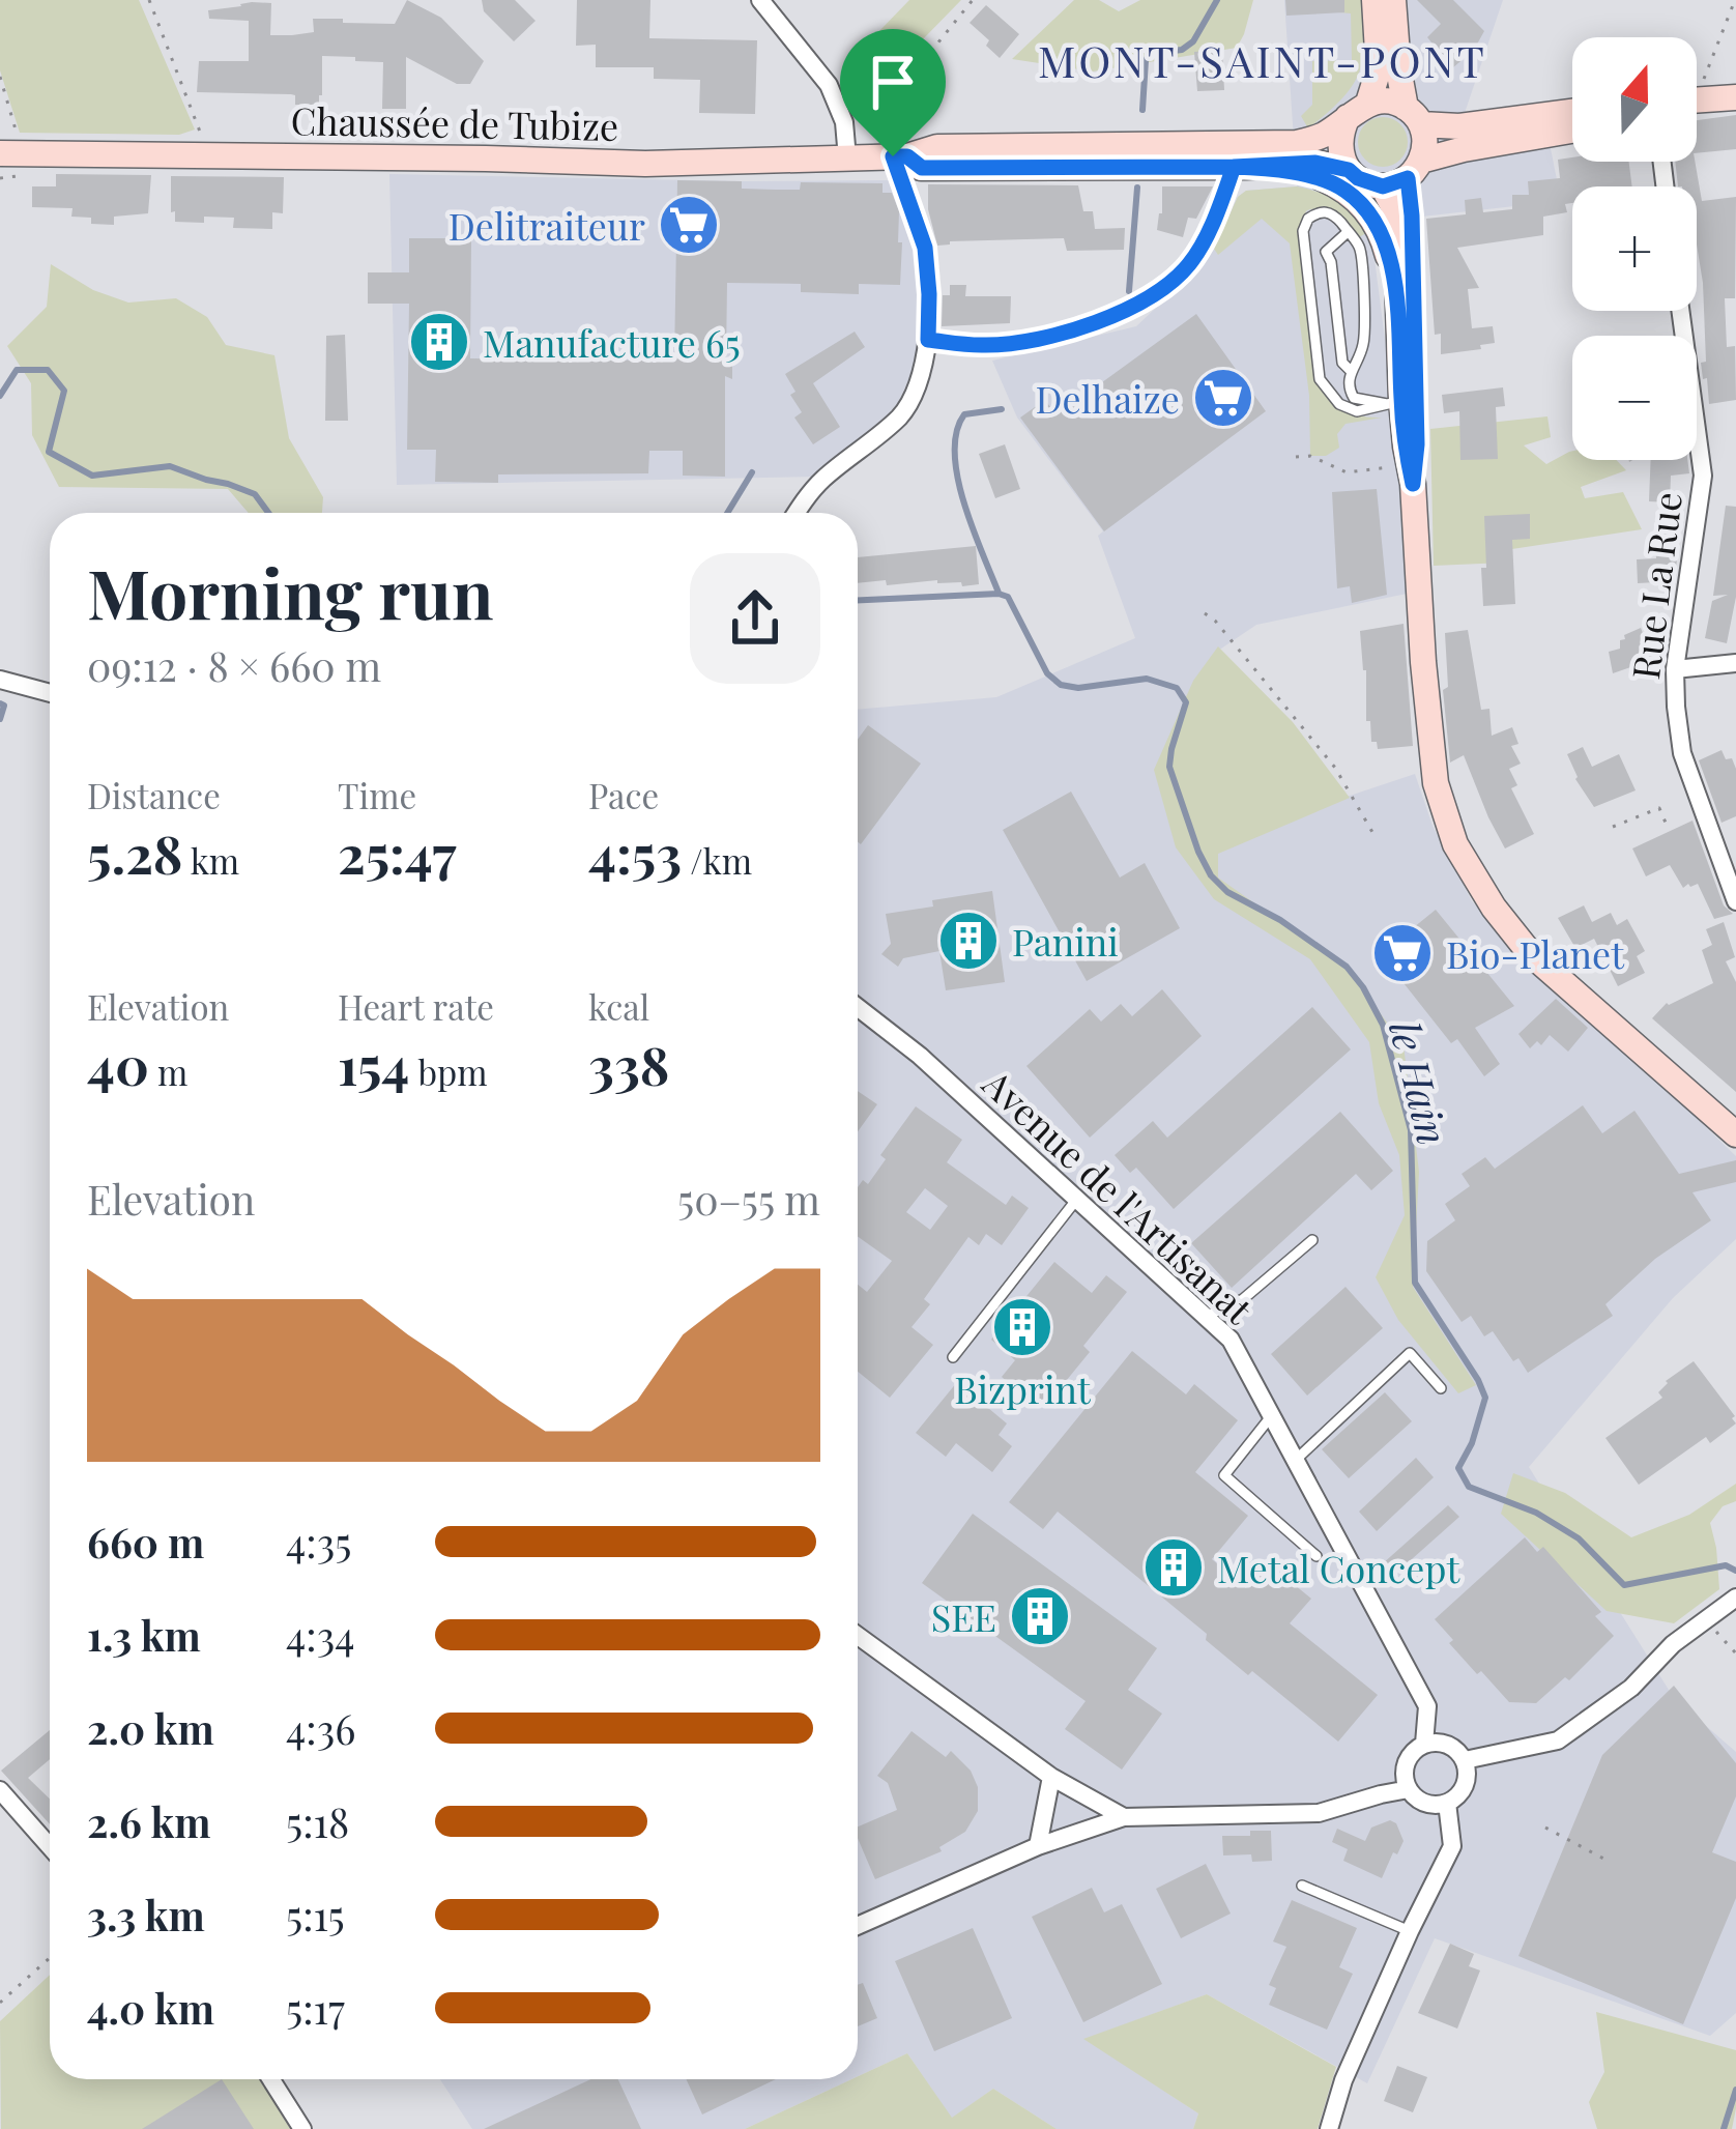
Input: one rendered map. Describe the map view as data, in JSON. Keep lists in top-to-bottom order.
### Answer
{
  "streets": {
    "main road": ["Chaussée de Tubize"],
    "street": ["Rue La Rue", "Avenue de l'Artisanat"]
  },
  "districts": ["MONT-SAINT-PONT"],
  "water": ["le Hain"],
  "places": {
    "supermarket": ["Delitraiteur", "Delhaize", "Bio-Planet"],
    "building": [
      "Manufacture 65",
      "Panini",
      "Bizprint",
      "Metal Concept",
      "SEE"
    ]
  },
  "north": "top",
  "page": {
    "map_buttons": ["+", "−"],
    "heading": ["Morning run", "09:12 · 8 × 660 m"],
    "stats": [
      ["Distance", "5.28 km"],
      ["Time", "25:47"],
      ["Pace", "4:53 /km"],
      ["Elevation", "40 m"],
      ["Heart rate", "154 bpm"],
      ["kcal", "338"]
    ],
    "chart": ["Elevation", "50–55 m"],
    "list": [
      {
        "name": "660 m",
        "note": "4:35"
      },
      {
        "name": "1.3 km",
        "note": "4:34"
      },
      {
        "name": "2.0 km",
        "note": "4:36"
      },
      {
        "name": "2.6 km",
        "note": "5:18"
      },
      {
        "name": "3.3 km",
        "note": "5:15"
      },
      {
        "name": "4.0 km",
        "note": "5:17"
      }
    ]
  }
}
